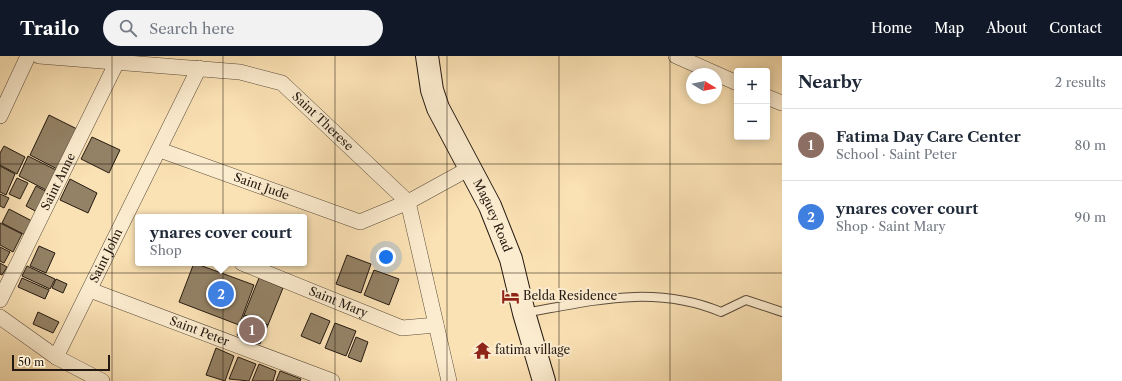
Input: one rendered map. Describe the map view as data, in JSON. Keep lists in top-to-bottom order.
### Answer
{
  "streets": {
    "street": [
      "Saint Therese",
      "Saint Anne",
      "Saint Jude",
      "Maguey Road",
      "Saint John",
      "Saint Mary",
      "Saint Peter"
    ]
  },
  "crossings": [
    ["Saint Therese", "Saint Anne"],
    ["Saint Therese", "Saint Jude"],
    ["Saint Therese", "Saint John"],
    ["Saint Jude", "Maguey Road"],
    ["Saint Jude", "Saint John"],
    ["Saint John", "Saint Peter"]
  ],
  "places": {
    "hotel": ["Belda Residence"],
    "temple": ["fatima village"]
  },
  "scale_bar": "50 m",
  "north": "right",
  "page": {
    "header": "Trailo",
    "search": "Search here",
    "nav": [
      "Home",
      "Map",
      "About",
      "Contact"
    ],
    "heading": ["Nearby", "2 results"],
    "map_buttons": ["+", "−"],
    "list": [
      {
        "mark": "1",
        "name": "Fatima Day Care Center",
        "note": "School · Saint Peter",
        "value": "80 m"
      },
      {
        "mark": "2",
        "name": "ynares cover court",
        "note": "Shop · Saint Mary",
        "value": "90 m"
      }
    ],
    "popup": ["ynares cover court", "Shop"],
    "pins": ["2", "1"],
    "scale": "50 m"
  }
}
